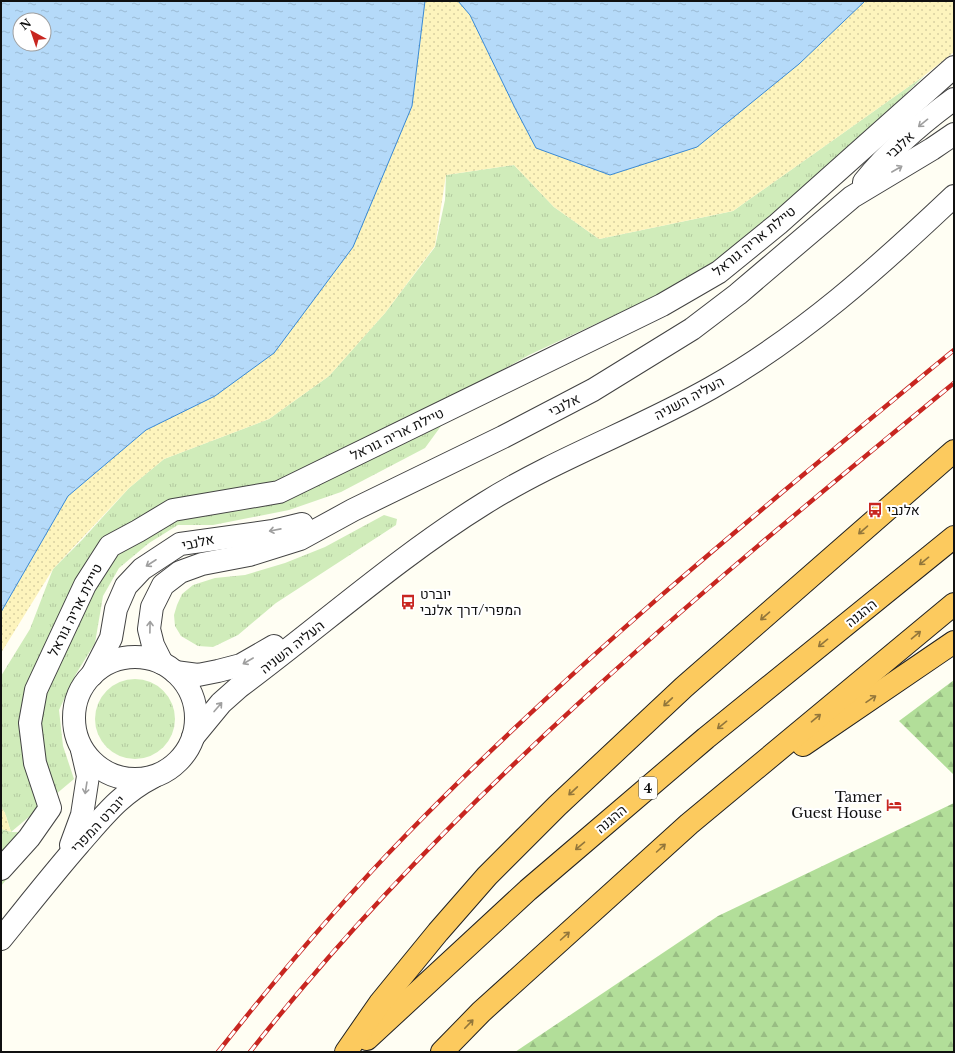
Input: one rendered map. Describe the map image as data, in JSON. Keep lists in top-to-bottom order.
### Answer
{
  "streets": {
    "highway": ["ההגנה", "4"],
    "street": [
      "אלנבי",
      "טיילת אריה גוראל",
      "העליה השניה",
      "יוברט המפרי"
    ]
  },
  "crossings": [
    ["אלנבי", "העליה השניה"],
    ["אלנבי", "יוברט המפרי"],
    ["העליה השניה", "יוברט המפרי"]
  ],
  "places": {
    "bus stop": ["אלנבי", "יוברט המפרי/דרך אלנבי"],
    "hotel": ["Tamer Guest House"]
  },
  "north": "top left"
}
